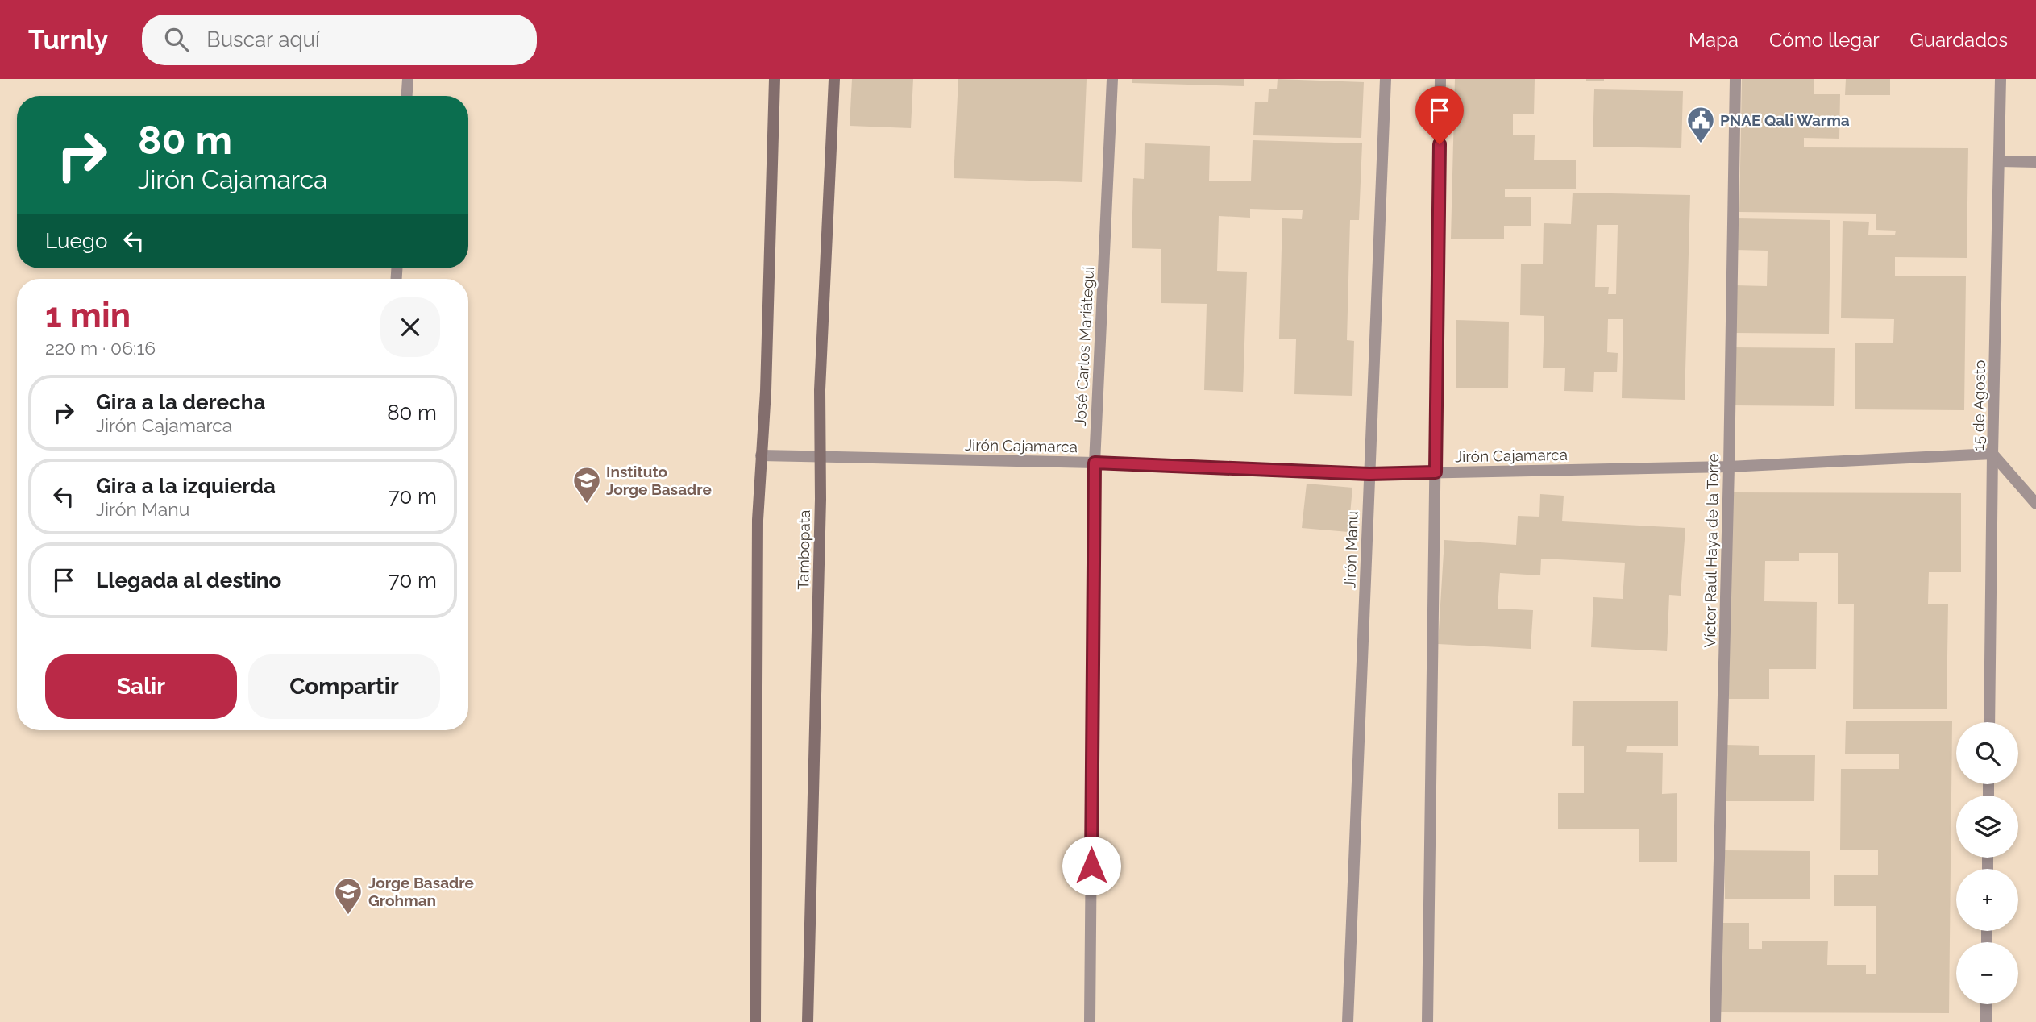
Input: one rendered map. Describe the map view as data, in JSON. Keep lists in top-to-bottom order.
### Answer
{
  "streets": {
    "main road": ["Tambopata"],
    "street": [
      "José Carlos Mariátegui",
      "15 de Agosto",
      "Jirón Cajamarca",
      "Jirón Manu",
      "Víctor Raúl Haya de la Torre"
    ]
  },
  "crossings": [
    ["José Carlos Mariátegui", "Jirón Cajamarca"],
    ["15 de Agosto", "Jirón Cajamarca"],
    ["Jirón Cajamarca", "Tambopata"],
    ["Jirón Cajamarca", "Jirón Manu"],
    ["Jirón Cajamarca", "Víctor Raúl Haya de la Torre"]
  ],
  "places": {
    "public building": ["PNAE Qali Warma"],
    "school or university": ["Instituto Jorge Basadre", "Jorge Basadre Grohman"]
  },
  "page": {
    "header": "Turnly",
    "search": "Buscar aquí",
    "nav": ["Mapa", "Cómo llegar", "Guardados"],
    "turn": ["80 m", "Jirón Cajamarca"],
    "then": "Luego",
    "heading": ["1 min", "220 m · 06:16"],
    "list": [
      {
        "name": "Gira a la derecha",
        "note": "Jirón Cajamarca",
        "value": "80 m"
      },
      {
        "name": "Gira a la izquierda",
        "note": "Jirón Manu",
        "value": "70 m"
      },
      {
        "name": "Llegada al destino",
        "value": "70 m"
      }
    ],
    "buttons": ["Salir", "Compartir"],
    "map_buttons": ["+", "−"]
  }
}
